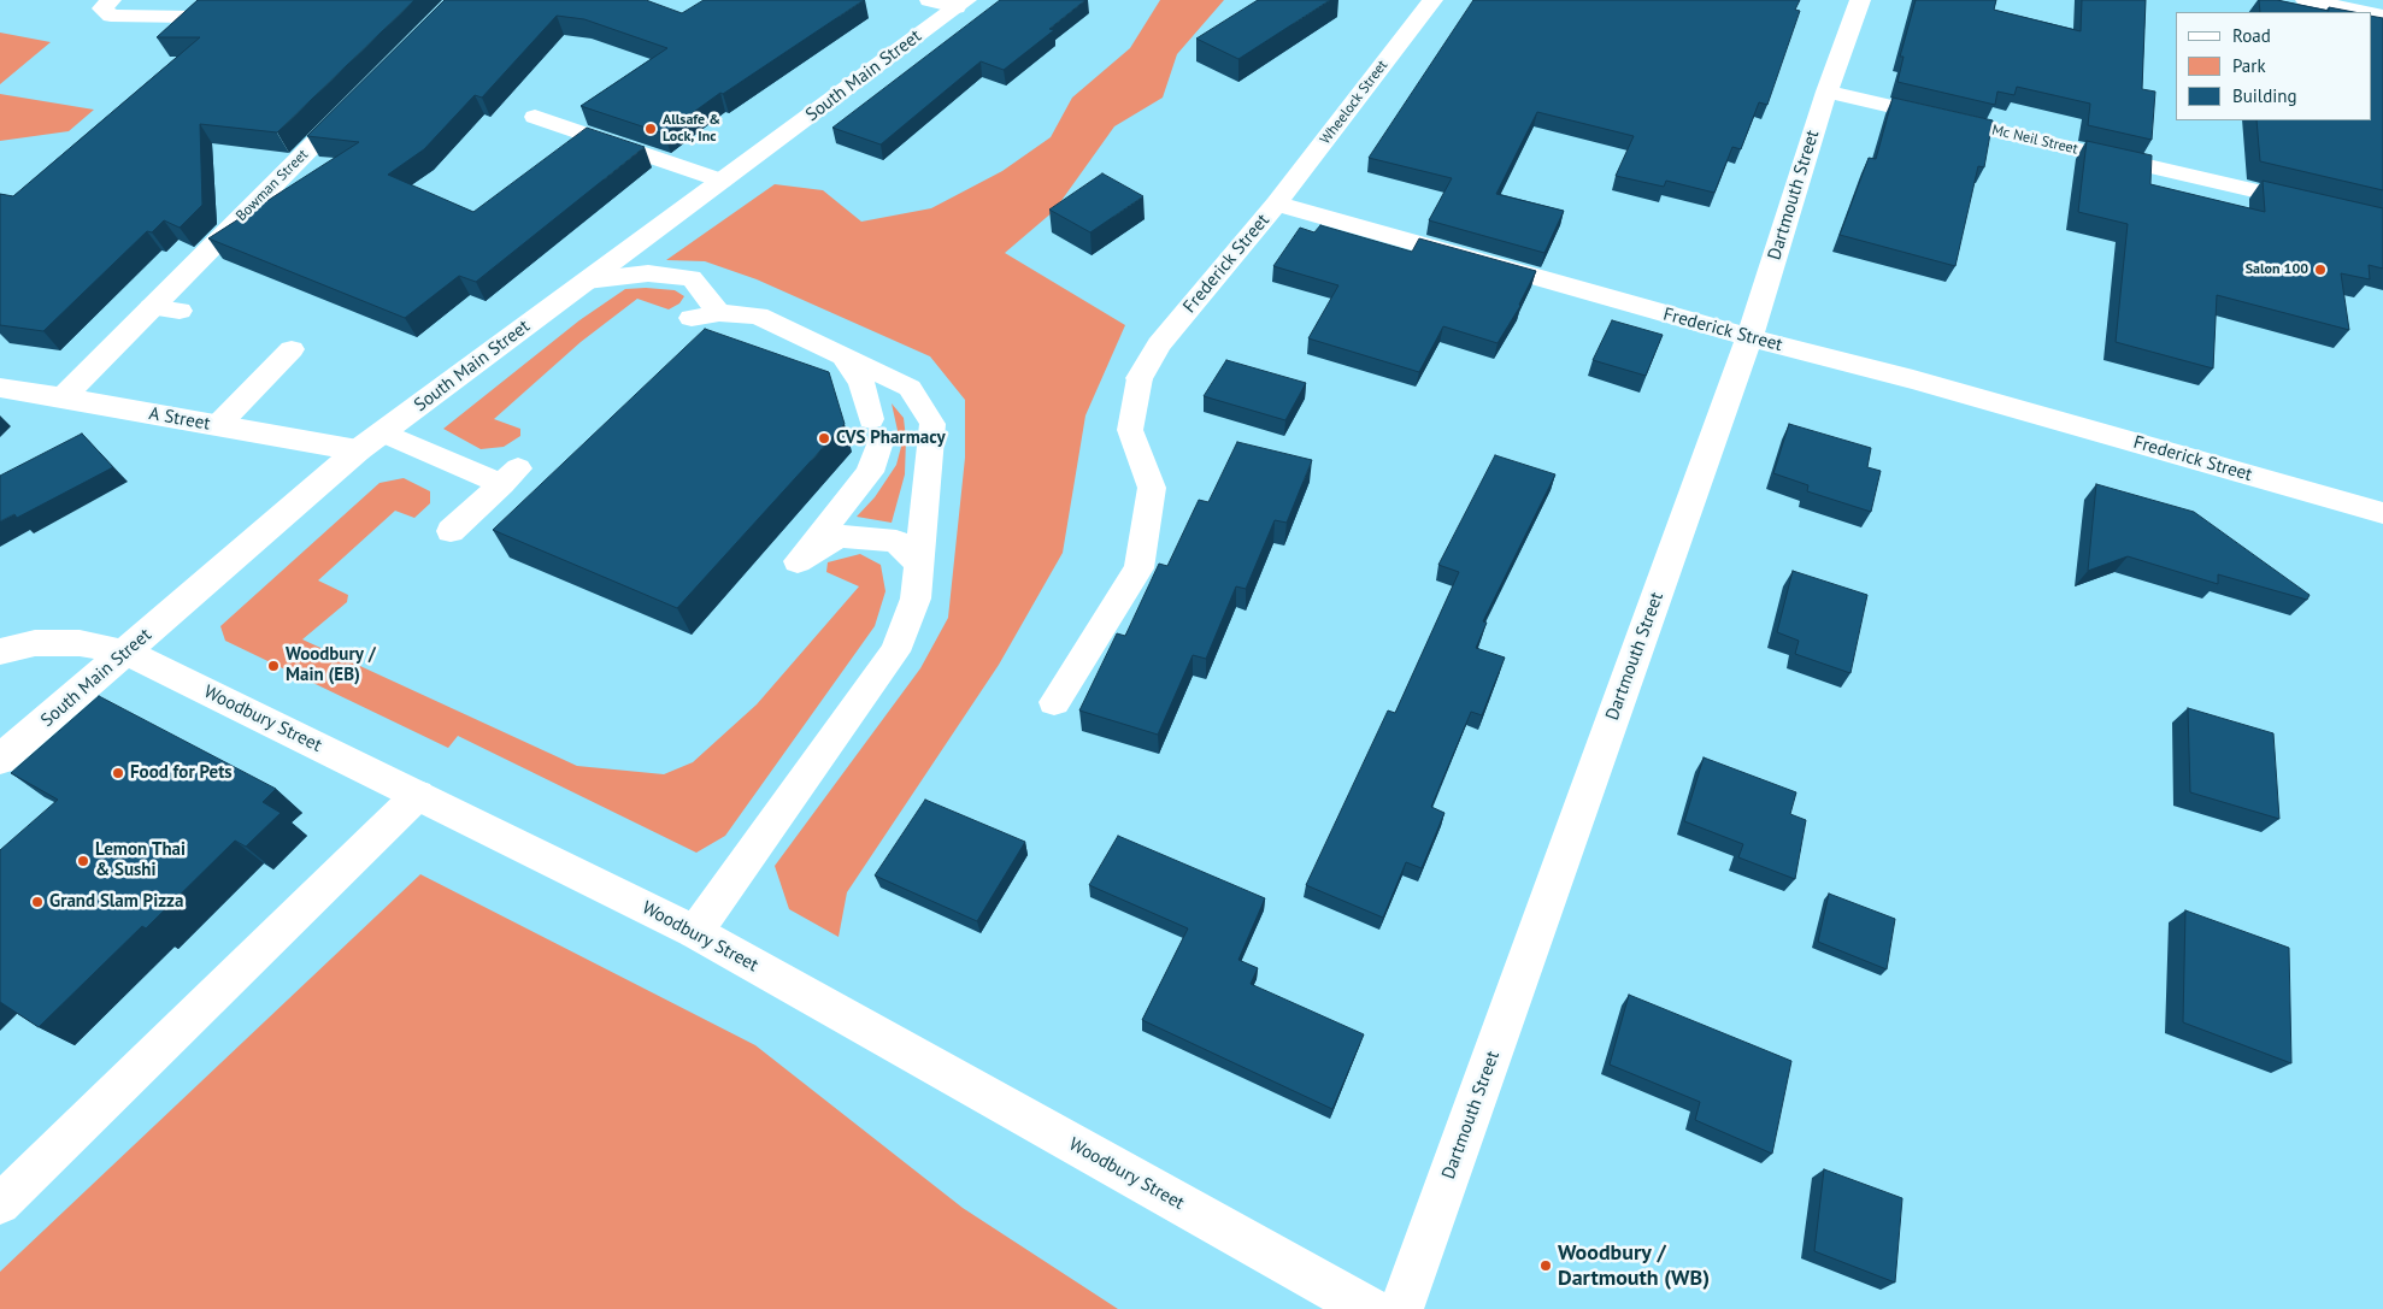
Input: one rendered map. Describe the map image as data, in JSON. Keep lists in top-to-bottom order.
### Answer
{
  "streets": {
    "street": [
      "South Main Street",
      "Wheelock Street",
      "Mc Neil Street",
      "Bowman Street",
      "Dartmouth Street",
      "Frederick Street",
      "A Street",
      "Woodbury Street"
    ]
  },
  "crossings": [
    ["South Main Street", "A Street"],
    ["South Main Street", "Woodbury Street"],
    ["Wheelock Street", "Frederick Street"],
    ["Mc Neil Street", "Dartmouth Street"],
    ["Bowman Street", "A Street"],
    ["Dartmouth Street", "Frederick Street"]
  ],
  "places": [
    "Allsafe & Lock, Inc",
    "Salon 100",
    "CVS Pharmacy",
    "Woodbury / Main (EB)",
    "Food for Pets",
    "Lemon Thai & Sushi",
    "Grand Slam Pizza",
    "Woodbury / Dartmouth (WB)"
  ],
  "legend": ["Road", "Park", "Building"]
}
